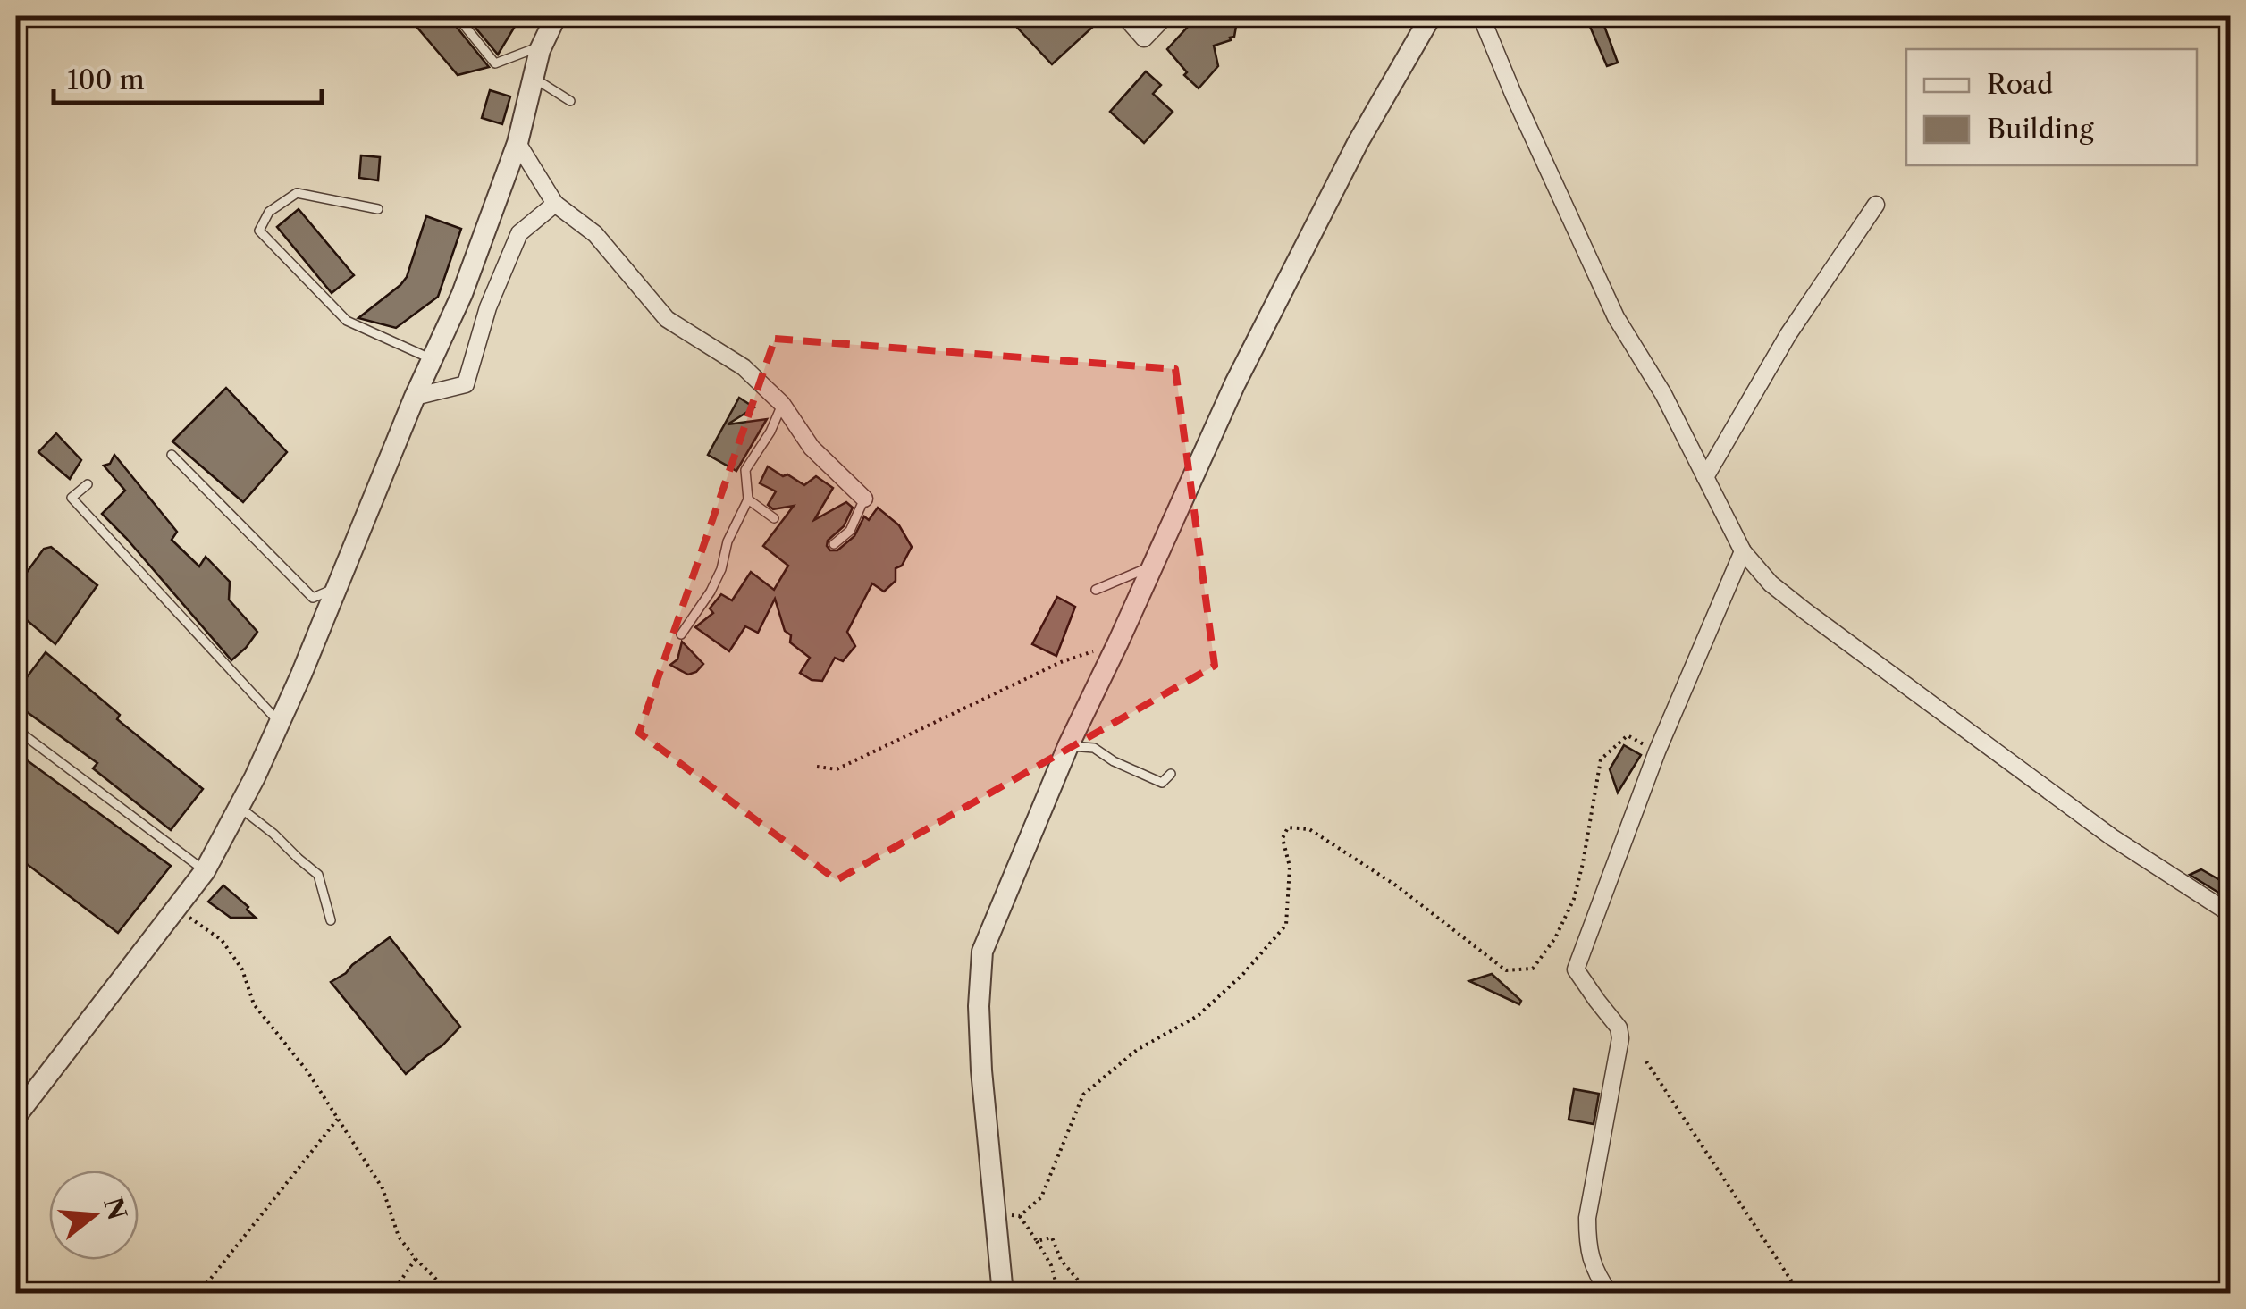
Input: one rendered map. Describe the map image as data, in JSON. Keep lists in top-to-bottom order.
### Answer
{
  "legend": ["Road", "Building"],
  "scale_bar": "100 m",
  "north": "right"
}
